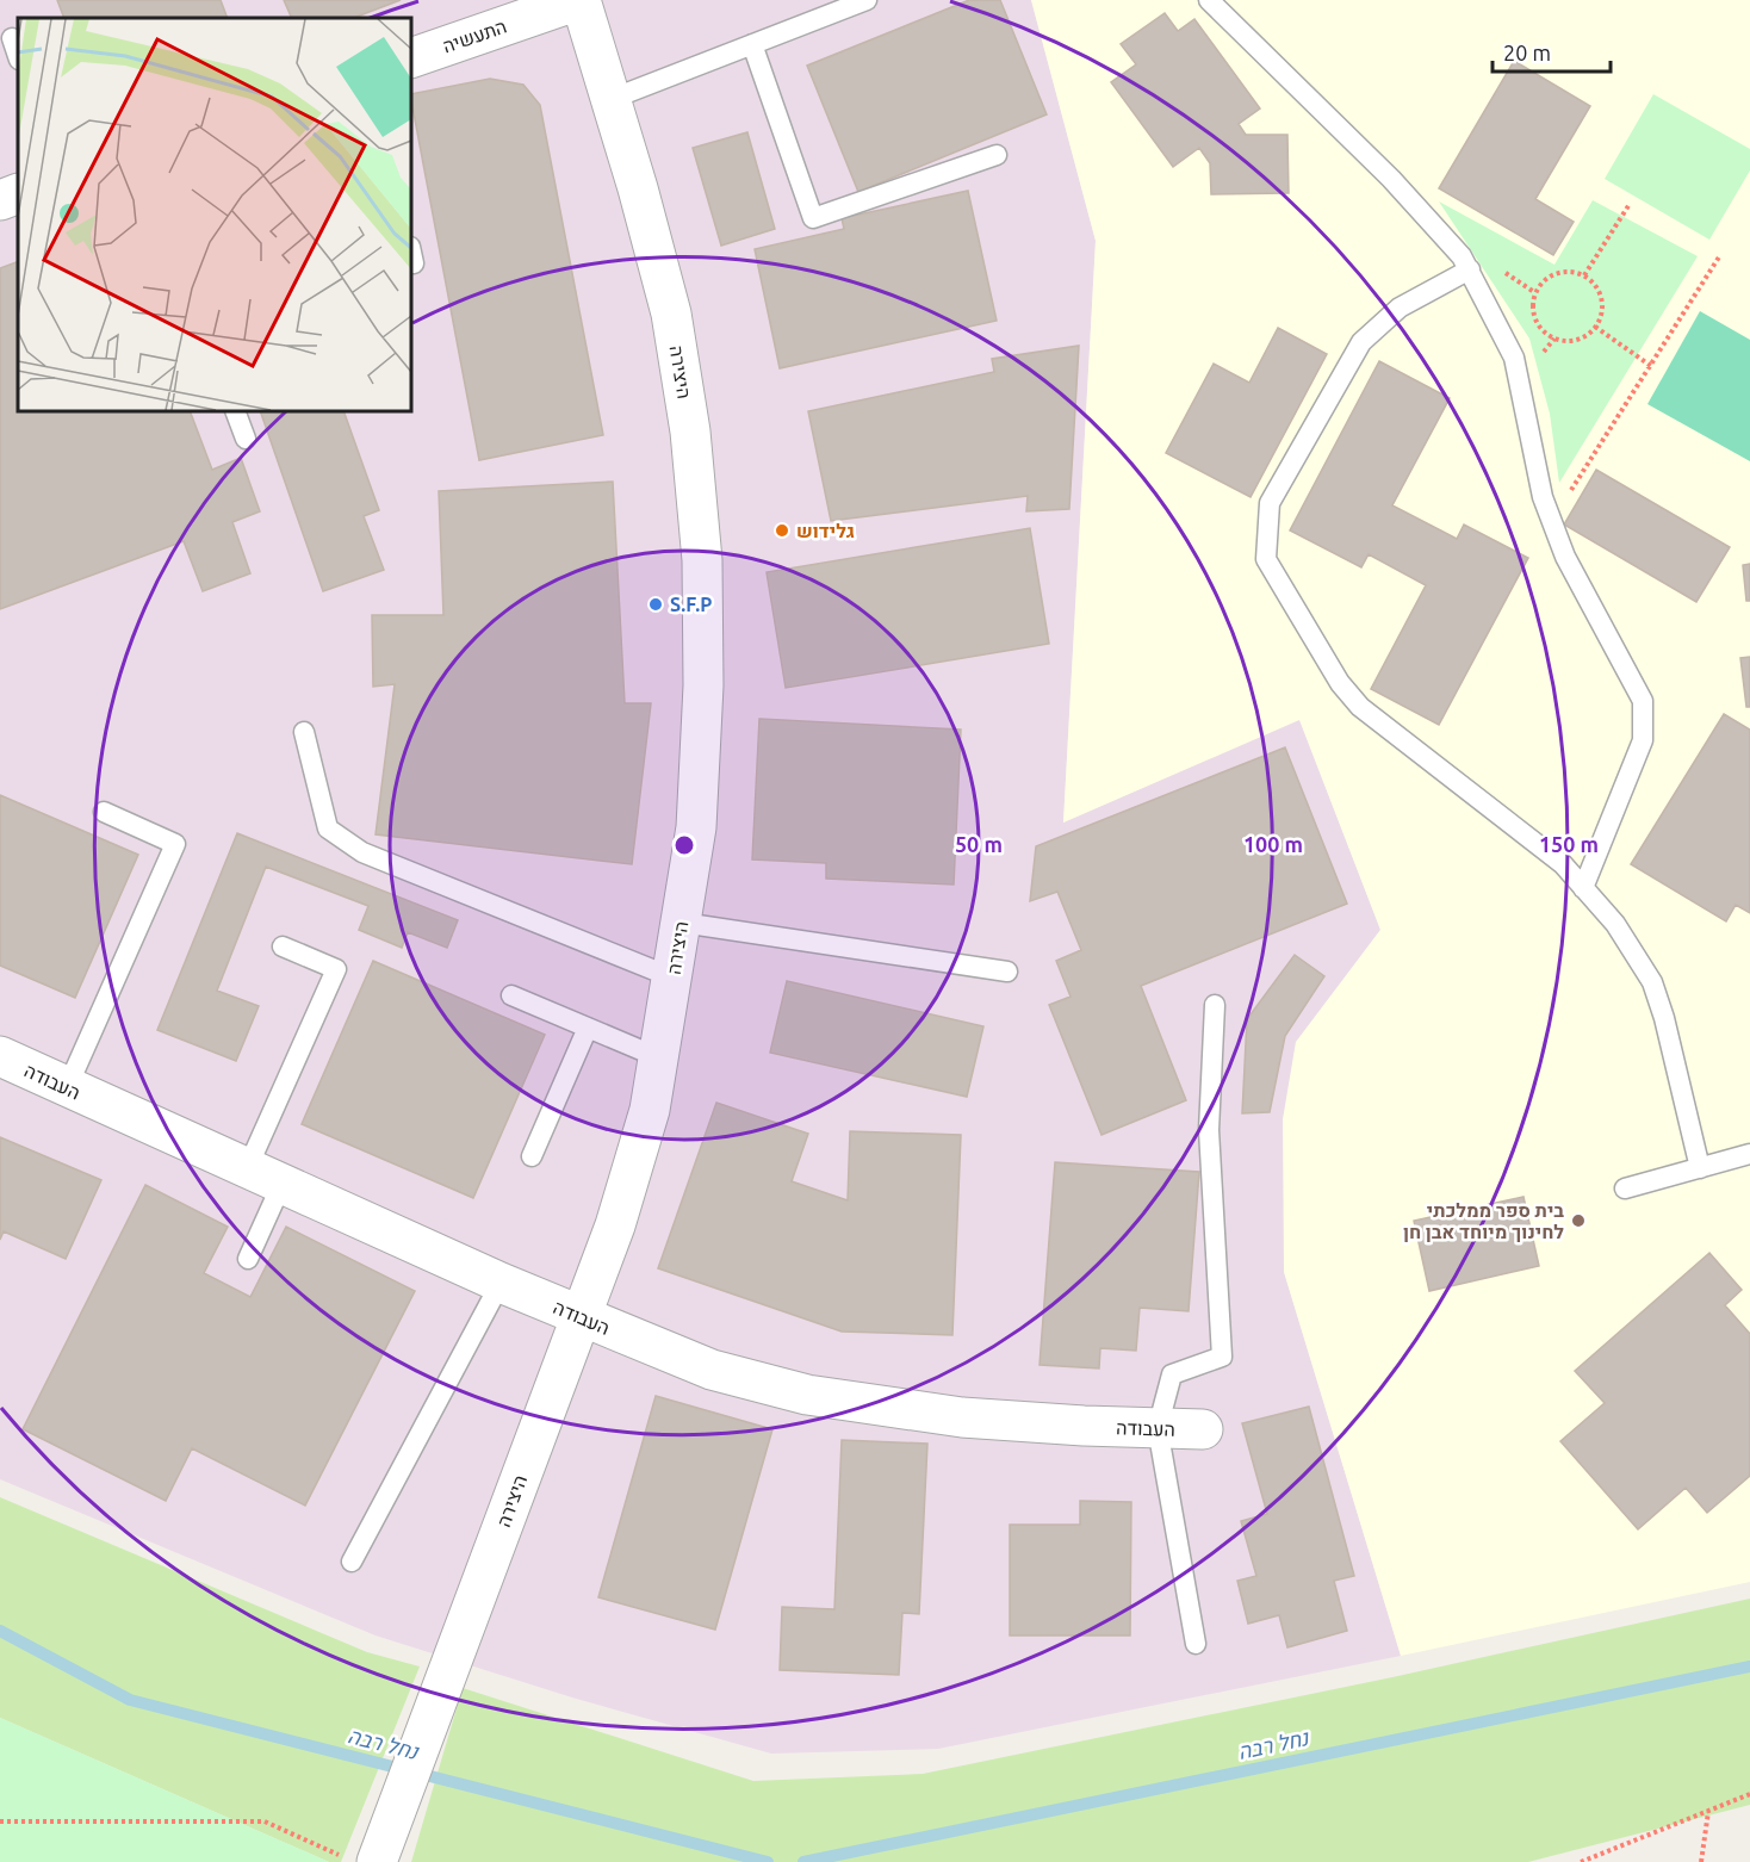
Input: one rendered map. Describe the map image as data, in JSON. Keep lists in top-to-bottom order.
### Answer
{
  "streets": {
    "street": ["התעשיה", "היצירה", "העבודה"]
  },
  "crossings": [
    ["התעשיה", "היצירה"],
    ["היצירה", "העבודה"]
  ],
  "water": ["נחל רבה"],
  "places": ["גלידוש", "S.F.P", "בית ספר ממלכתי לחינוך מיוחד אבן חן"],
  "scale_bar": "20 m",
  "rings": ["50 m", "100 m", "150 m"]
}
